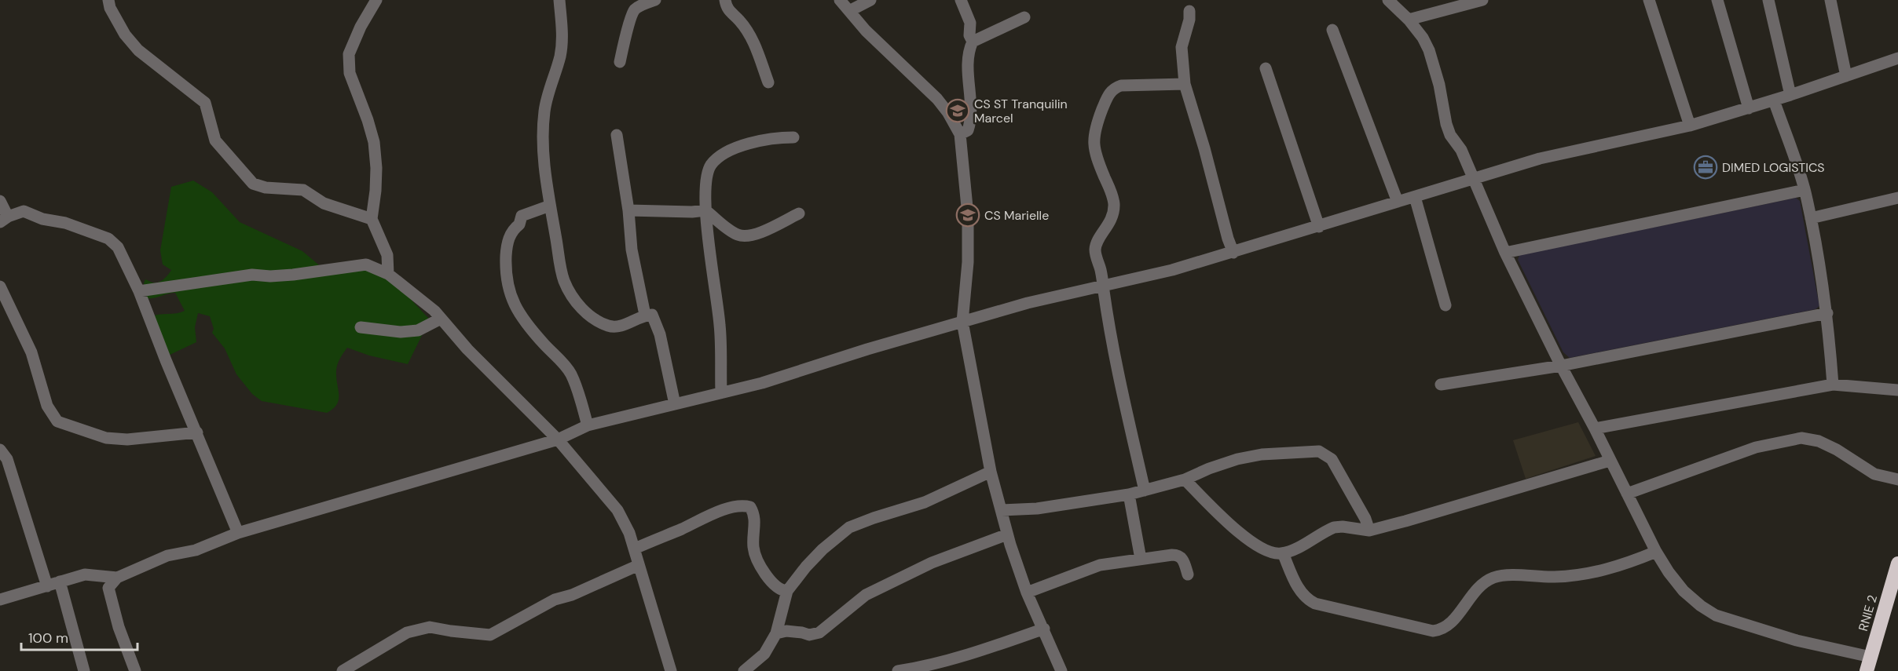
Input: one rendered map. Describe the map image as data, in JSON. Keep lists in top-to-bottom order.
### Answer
{
  "streets": {
    "highway": ["RNIE 2"]
  },
  "places": {
    "school or university": ["CS ST Tranquilin Marcel", "CS Marielle"],
    "office": ["DIMED LOGISTICS"]
  },
  "scale_bar": "100 m"
}
